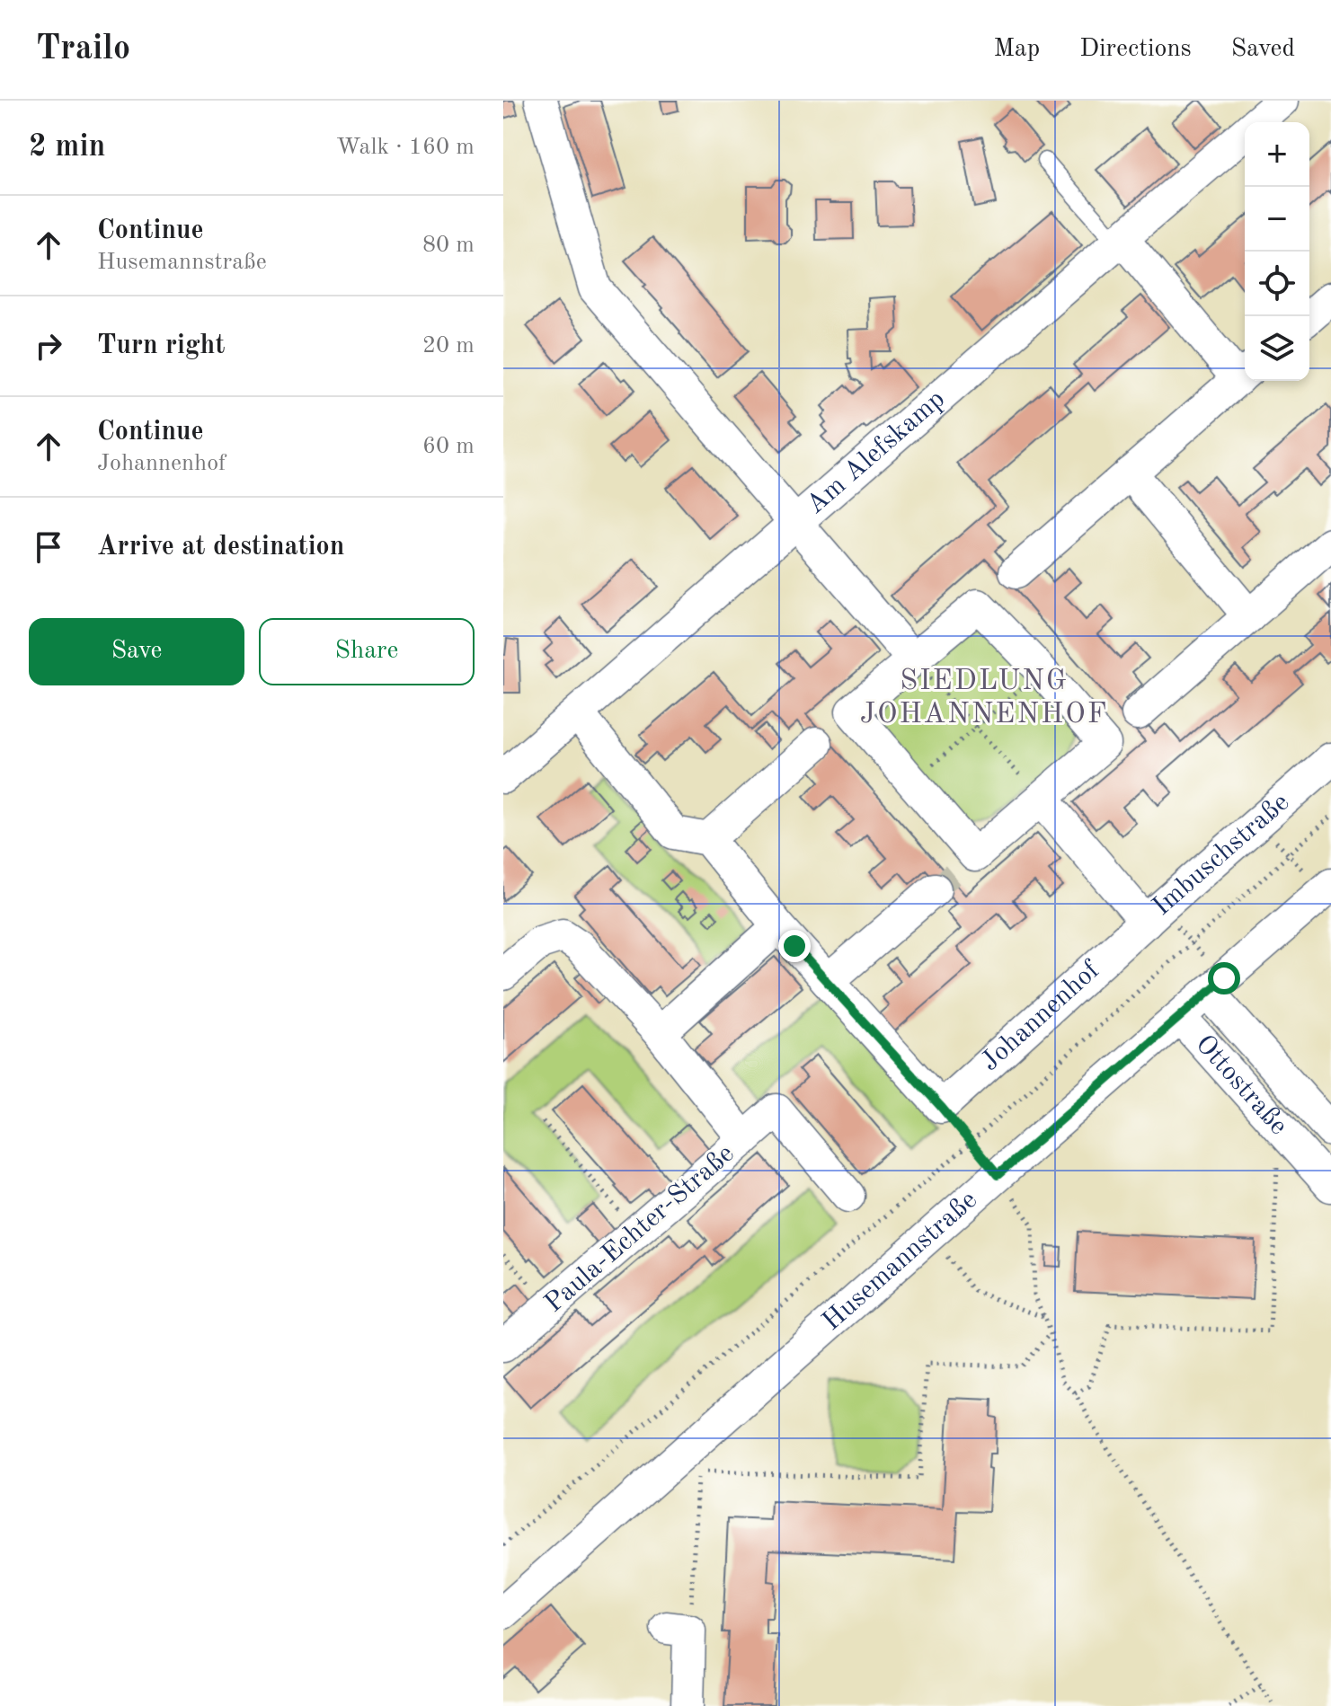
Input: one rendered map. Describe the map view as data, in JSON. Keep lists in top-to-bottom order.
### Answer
{
  "streets": {
    "street": [
      "Am Alefskamp",
      "Imbuschstraße",
      "Johannenhof",
      "Ottostraße",
      "Paula-Echter-Straße",
      "Husemannstraße"
    ]
  },
  "crossings": [
    ["Imbuschstraße", "Johannenhof"],
    ["Ottostraße", "Husemannstraße"]
  ],
  "districts": ["SIEDLUNG JOHANNENHOF"],
  "page": {
    "header": "Trailo",
    "nav": ["Map", "Directions", "Saved"],
    "heading": ["2 min", "Walk · 160 m"],
    "map_buttons": ["+", "−"],
    "list": [
      ["Continue", "Husemannstraße", "80 m"],
      ["Turn right", "20 m"],
      ["Continue", "Johannenhof", "60 m"],
      "Arrive at destination"
    ],
    "buttons": ["Save", "Share"]
  }
}
